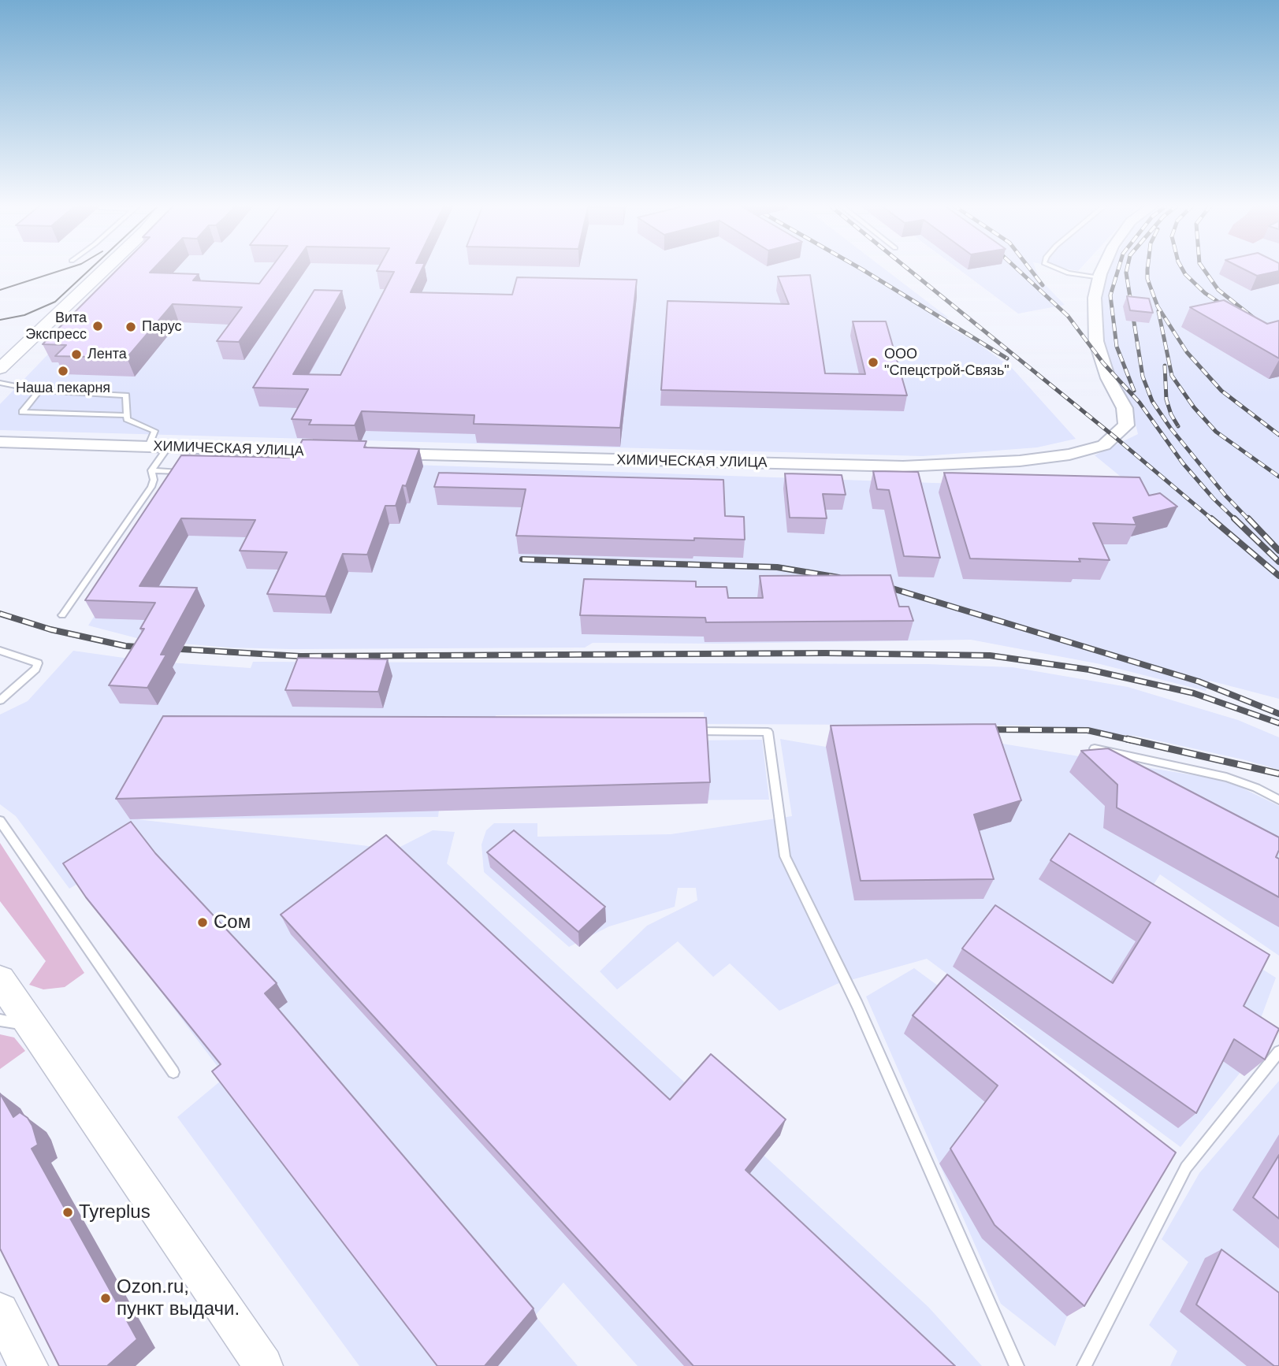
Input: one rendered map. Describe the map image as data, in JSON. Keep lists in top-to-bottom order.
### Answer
{
  "streets": {
    "street": ["ХИМИЧЕСКАЯ УЛИЦА"]
  },
  "places": [
    "Вита Экспресс",
    "Парус",
    "Лента",
    "ООО \"Спецстрой-Связь\"",
    "Наша пекарня",
    "Сом",
    "Tyreplus",
    "Ozon.ru, пункт выдачи."
  ]
}
